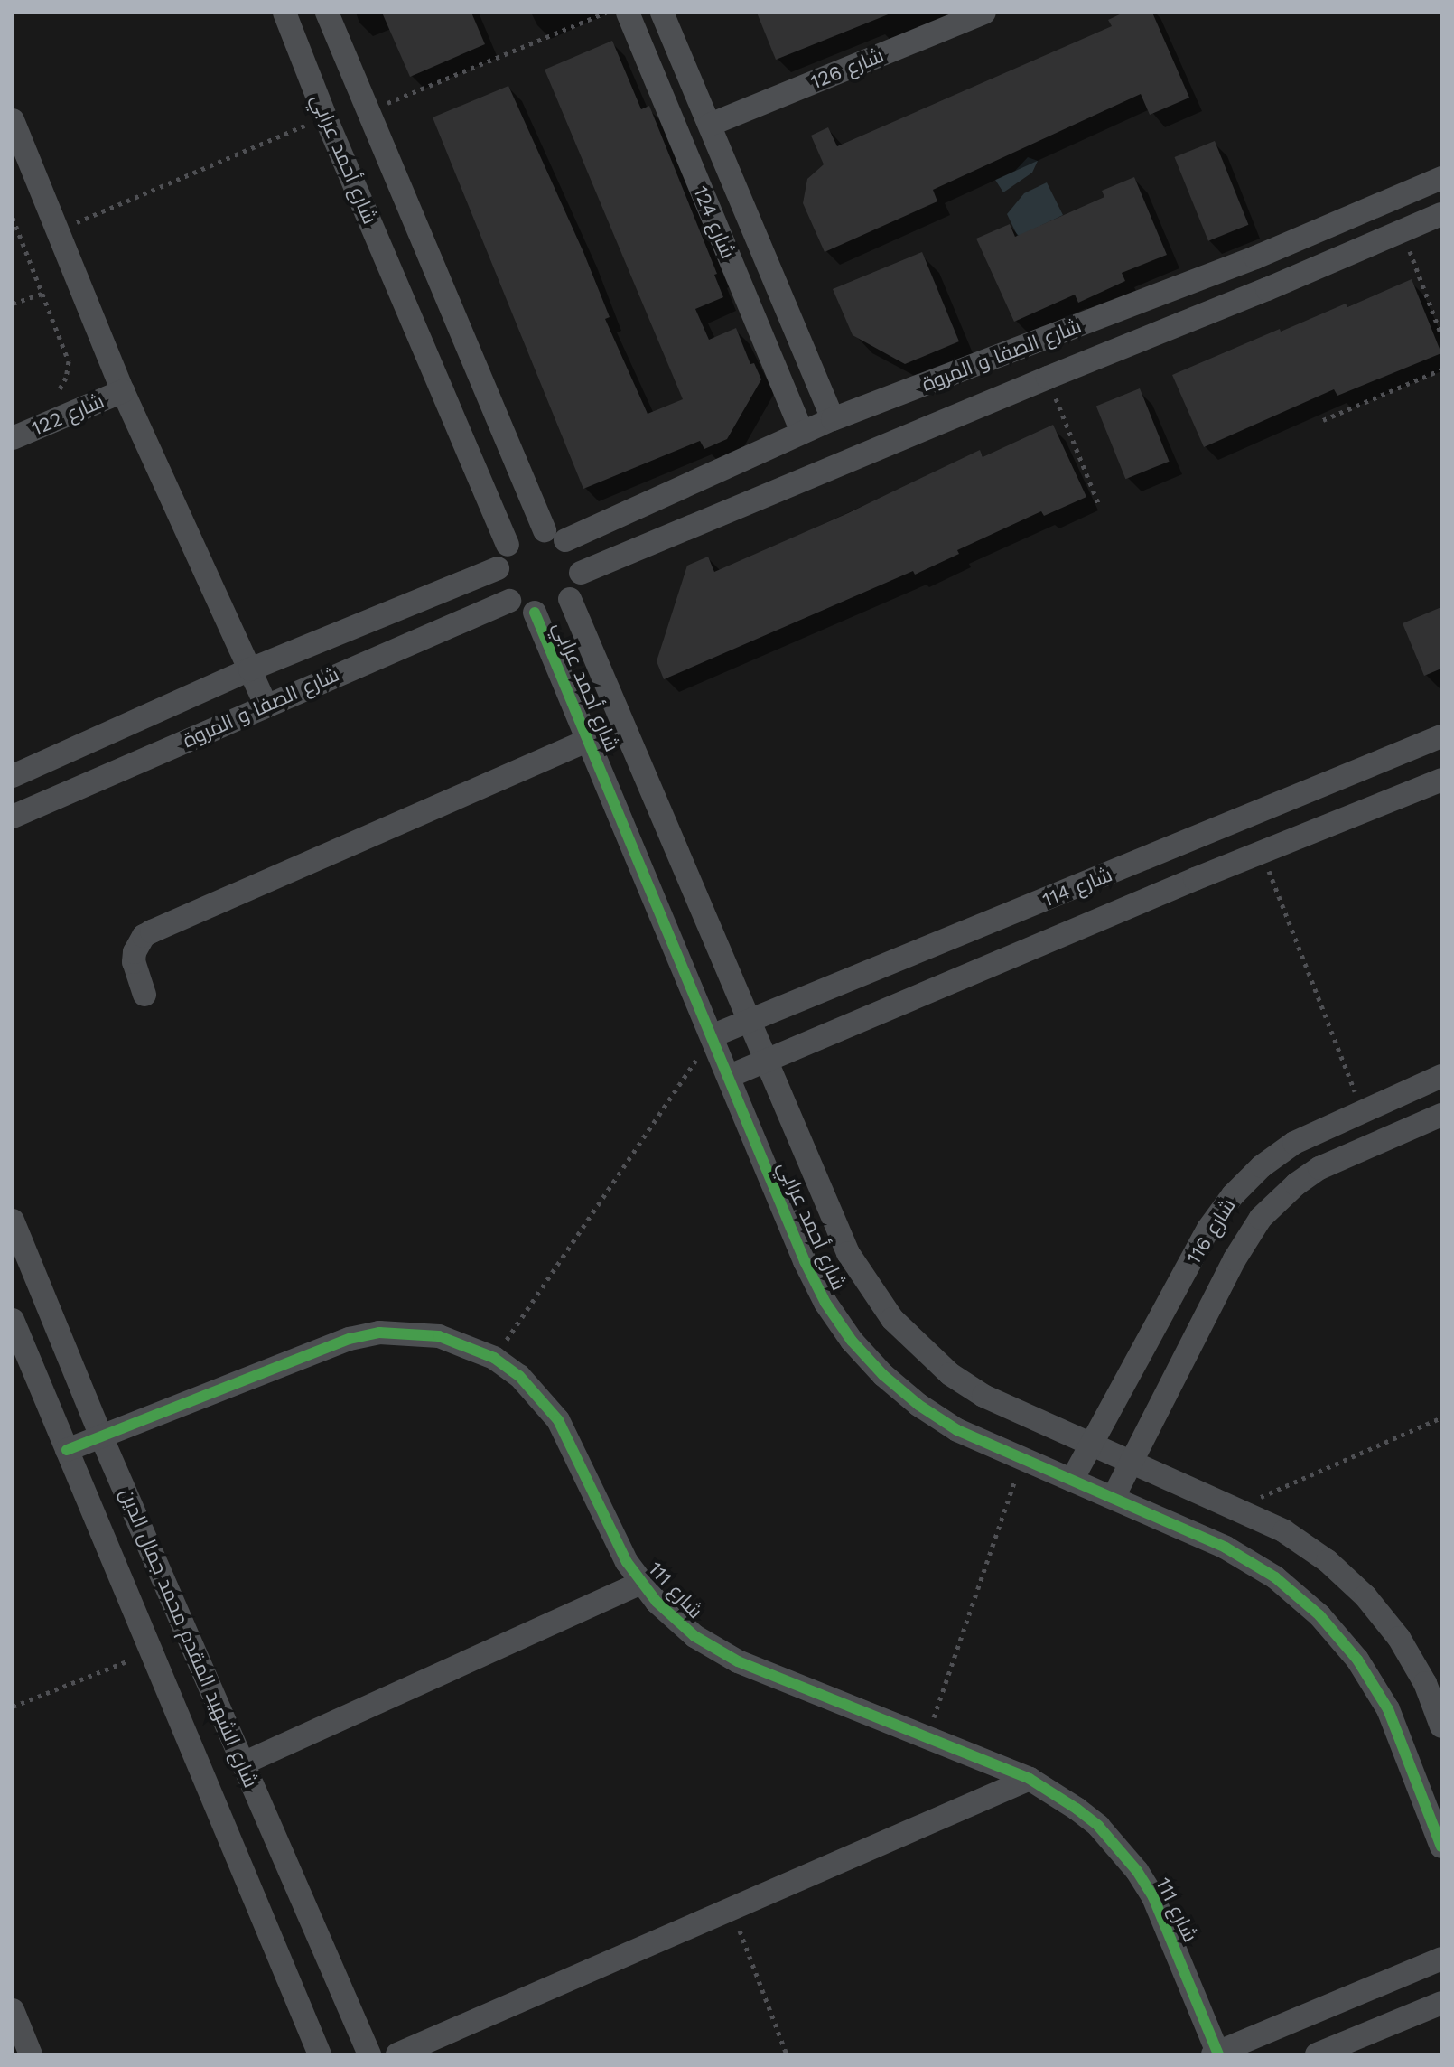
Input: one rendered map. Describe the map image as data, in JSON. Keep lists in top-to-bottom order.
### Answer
{
  "streets": {
    "street": [
      "شارع 126",
      "شارع أحمد عرابي",
      "شارع 124",
      "شارع الصفا و المروة",
      "شارع 122",
      "شارع 114",
      "شارع 116",
      "شارع 111",
      "شارع الشهيد المقدم محمد جمال الدين"
    ]
  },
  "crossings": [
    ["شارع 126", "شارع 124"],
    ["شارع أحمد عرابي", "شارع الصفا و المروة"],
    ["شارع أحمد عرابي", "شارع 114"],
    ["شارع أحمد عرابي", "شارع 116"],
    ["شارع 124", "شارع الصفا و المروة"],
    ["شارع 111", "شارع الشهيد المقدم محمد جمال الدين"]
  ]
}
